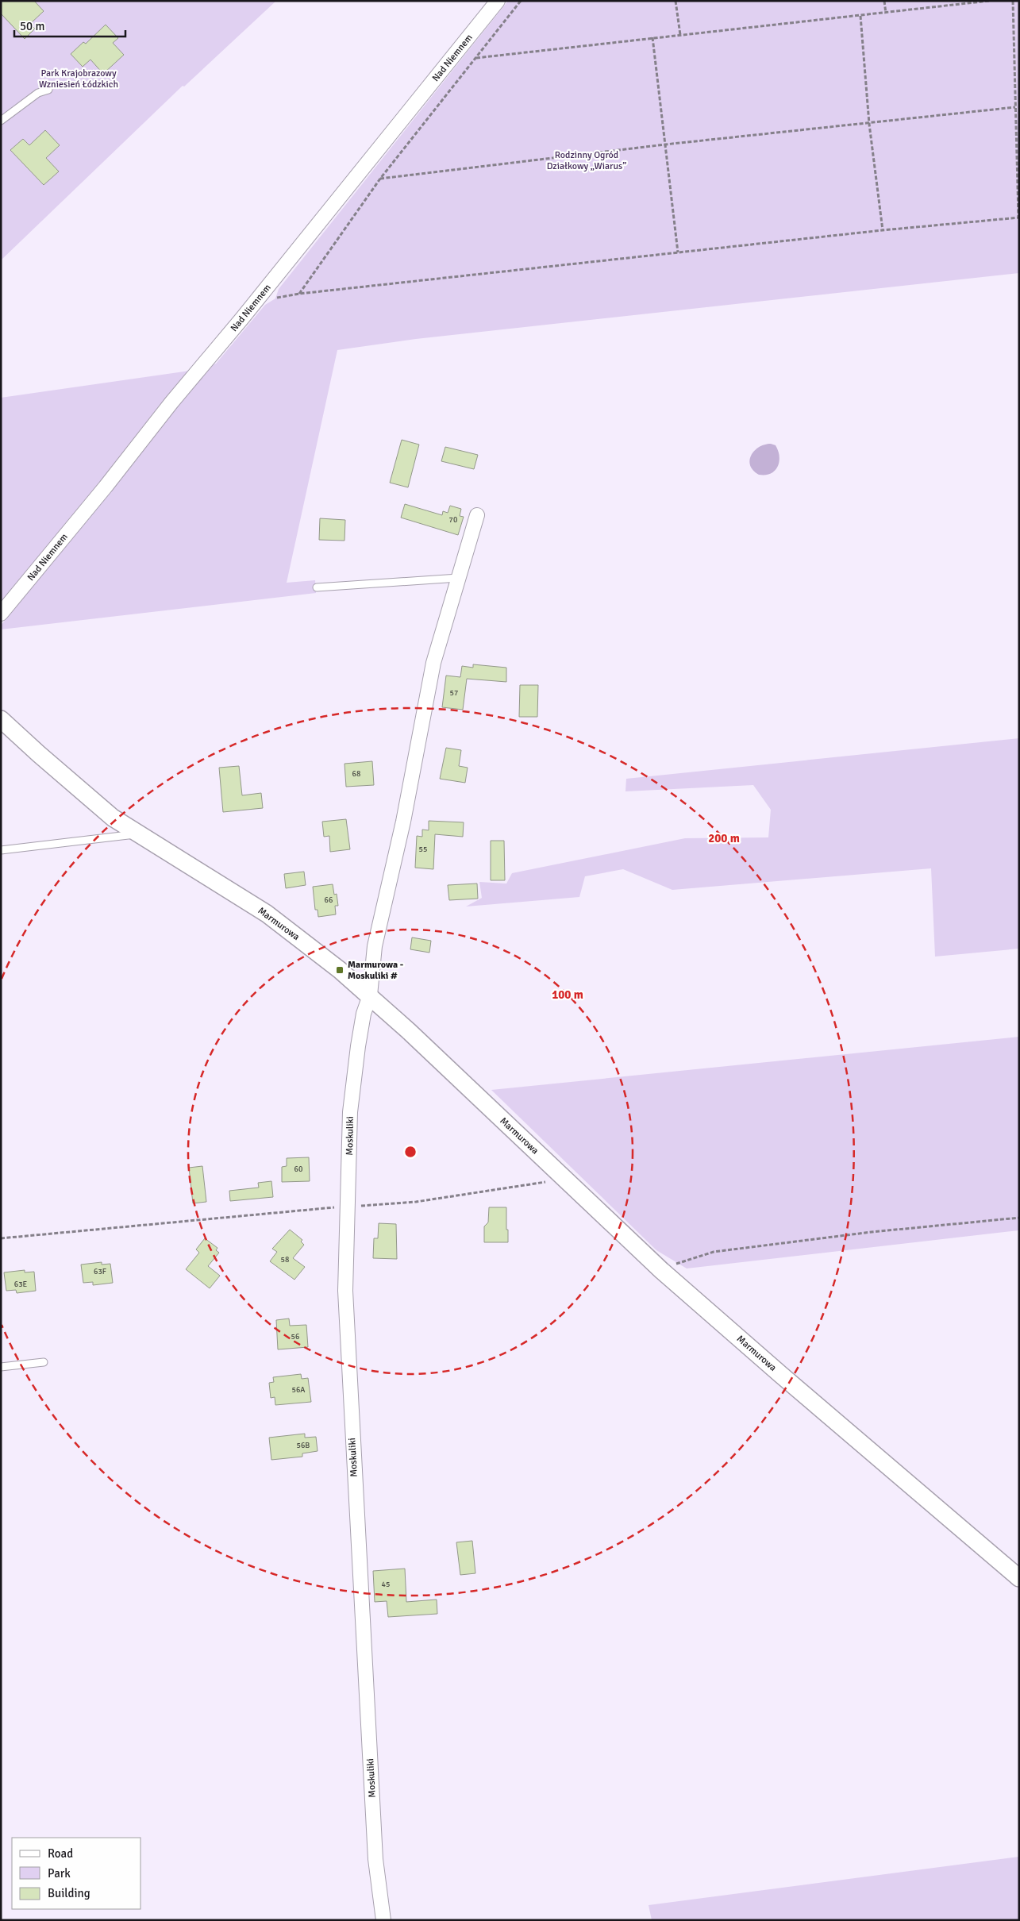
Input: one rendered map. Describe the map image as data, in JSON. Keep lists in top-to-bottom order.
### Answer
{
  "streets": {
    "street": ["Nad Niemnem", "Marmurowa", "Moskuliki"]
  },
  "crossings": [
    ["Marmurowa", "Moskuliki"]
  ],
  "parks": ["Park Krajobrazowy Wzniesień Łódzkich", "Rodzinny Ogród Działkowy „Wiarus”"],
  "places": {
    "transit": ["Marmurowa - Moskuliki #"]
  },
  "house_numbers": [
    "70",
    "57",
    "68",
    "55",
    "66",
    "60",
    "58",
    "63F",
    "63E",
    "56",
    "56A",
    "56B",
    "45"
  ],
  "legend": ["Road", "Park", "Building"],
  "scale_bar": "50 m",
  "rings": ["200 m", "100 m"]
}
